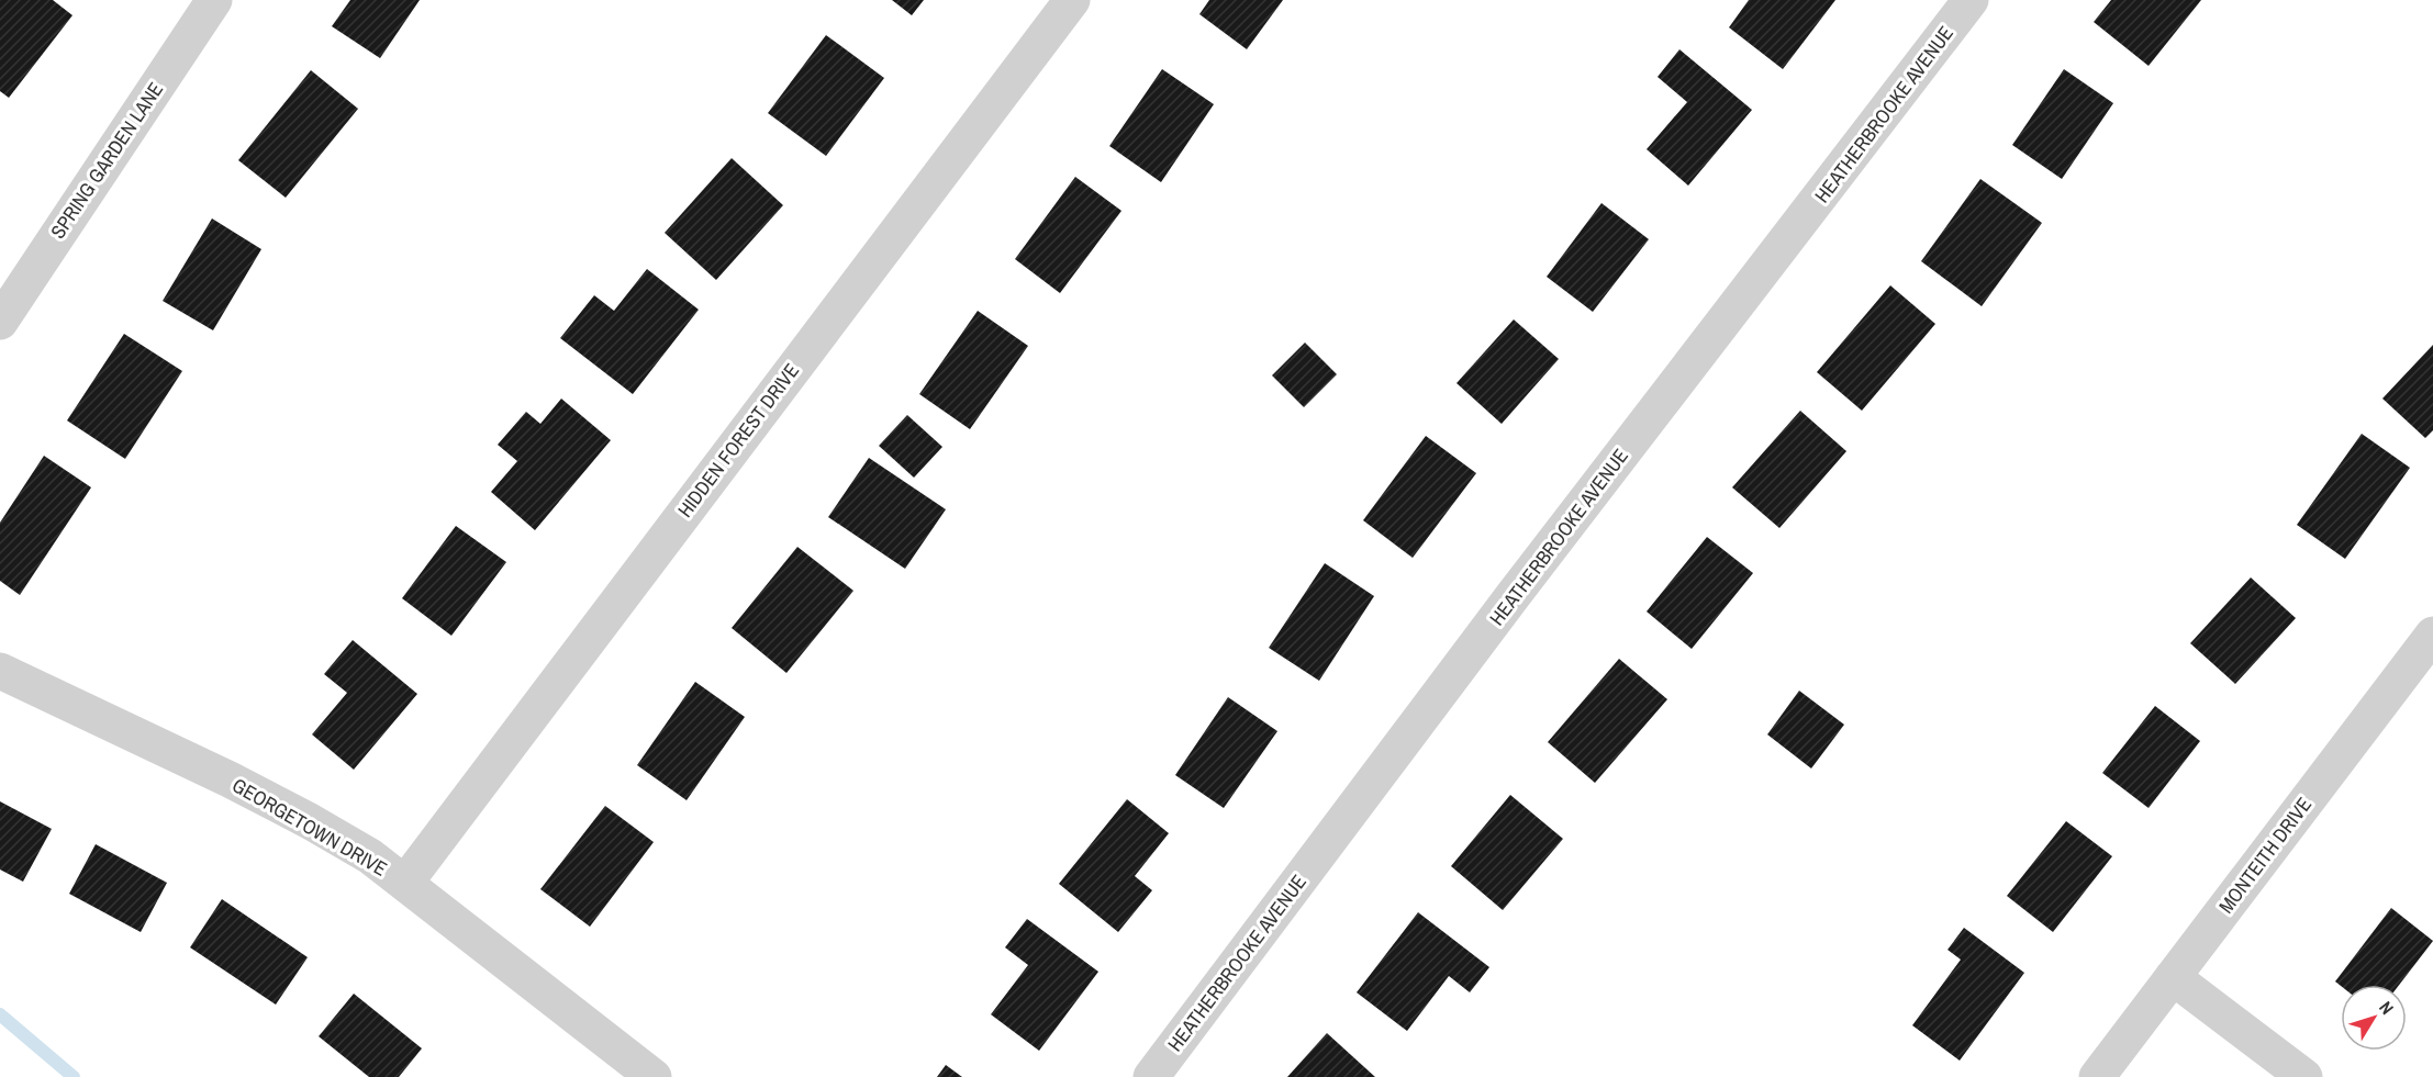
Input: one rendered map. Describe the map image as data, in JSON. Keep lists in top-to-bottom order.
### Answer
{
  "streets": {
    "street": [
      "HEATHERBROOKE AVENUE",
      "SPRING GARDEN LANE",
      "HIDDEN FOREST DRIVE",
      "GEORGETOWN DRIVE",
      "MONTEITH DRIVE"
    ]
  },
  "crossings": [
    ["HIDDEN FOREST DRIVE", "GEORGETOWN DRIVE"]
  ],
  "north": "top right"
}
